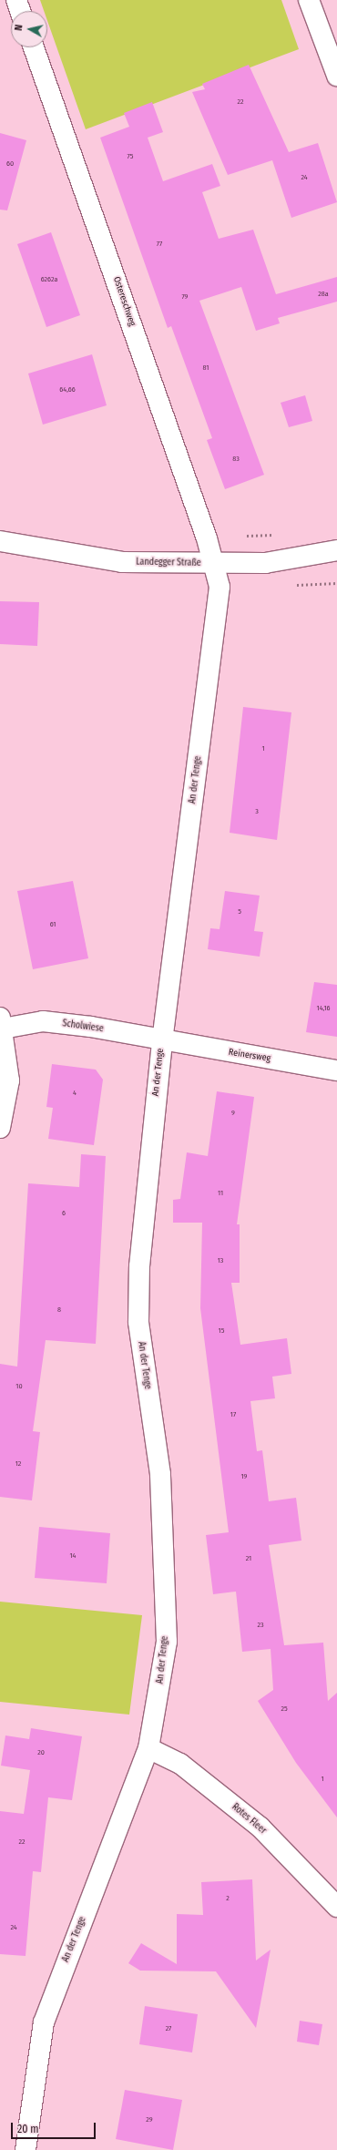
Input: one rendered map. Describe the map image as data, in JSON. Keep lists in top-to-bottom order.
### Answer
{
  "streets": {
    "street": [
      "Ostereschweg",
      "Landegger Straße",
      "An der Tenge",
      "Scholwiese",
      "Reinersweg",
      "Rotes Fleer"
    ]
  },
  "crossings": [
    ["Ostereschweg", "Landegger Straße"],
    ["Ostereschweg", "An der Tenge"],
    ["Landegger Straße", "An der Tenge"],
    ["An der Tenge", "Scholwiese"],
    ["An der Tenge", "Reinersweg"],
    ["An der Tenge", "Rotes Fleer"],
    ["Scholwiese", "Reinersweg"]
  ],
  "house_numbers": [
    "22",
    "75",
    "60",
    "24",
    "77",
    "6262a",
    "28a",
    "79",
    "81",
    "64,66",
    "83",
    "1",
    "3",
    "5",
    "61",
    "14,16",
    "4",
    "9",
    "11",
    "6",
    "13",
    "8",
    "15",
    "10",
    "17",
    "12",
    "19",
    "14",
    "21",
    "23",
    "25",
    "20",
    "1",
    "22",
    "2",
    "24",
    "27",
    "29"
  ],
  "scale_bar": "20 m",
  "north": "left"
}
